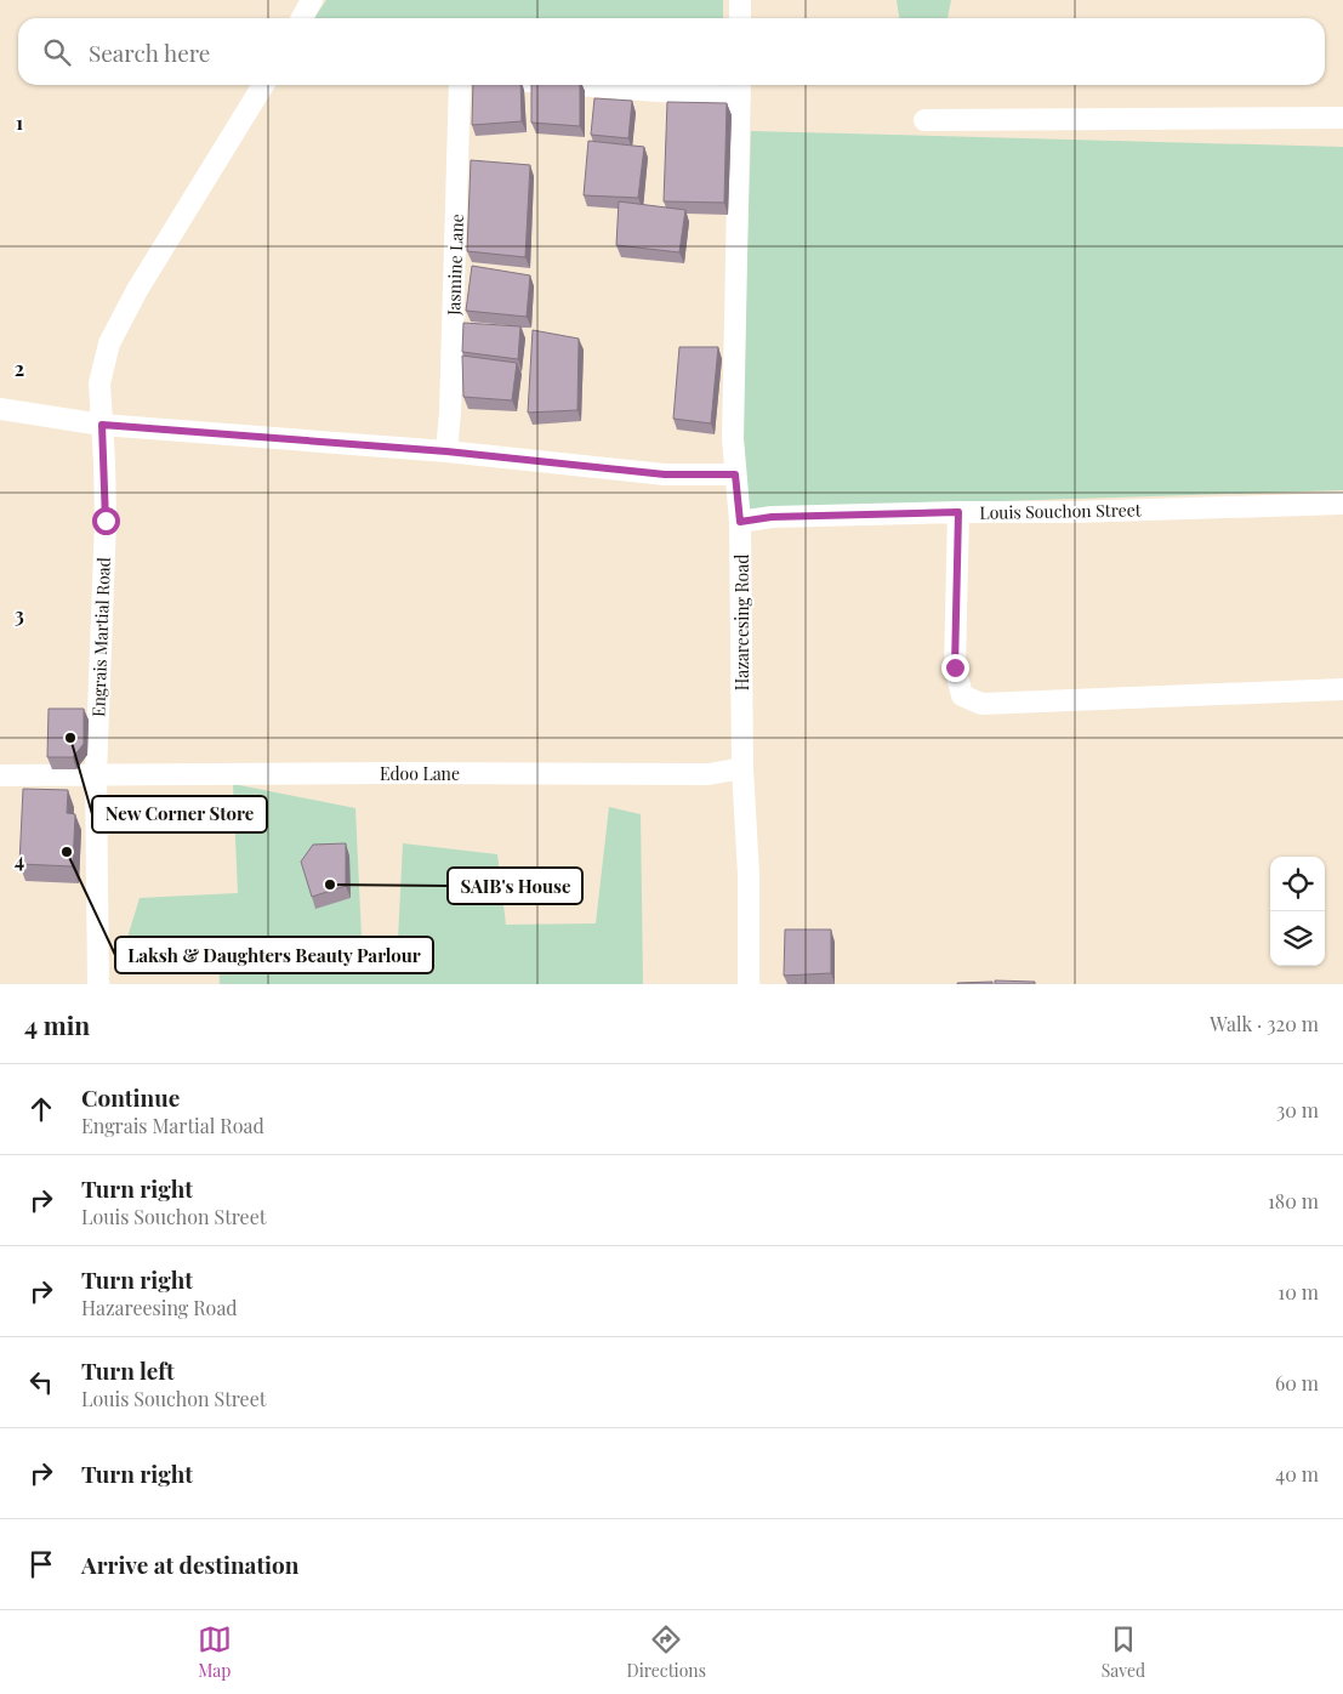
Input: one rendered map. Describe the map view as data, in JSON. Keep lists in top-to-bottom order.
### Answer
{
  "streets": {
    "street": [
      "Jasmine Lane",
      "Louis Souchon Street",
      "Hazareesing Road",
      "Engrais Martial Road",
      "Edoo Lane"
    ]
  },
  "crossings": [
    ["Louis Souchon Street", "Hazareesing Road"],
    ["Hazareesing Road", "Edoo Lane"],
    ["Engrais Martial Road", "Edoo Lane"]
  ],
  "places": ["New Corner Store", "Laksh & Daughters Beauty Parlour", "SAIB's House"],
  "page": {
    "search": "Search here",
    "heading": ["4 min", "Walk · 320 m"],
    "list": [
      ["Continue", "Engrais Martial Road", "30 m"],
      ["Turn right", "Louis Souchon Street", "180 m"],
      ["Turn right", "Hazareesing Road", "10 m"],
      ["Turn left", "Louis Souchon Street", "60 m"],
      ["Turn right", "40 m"],
      "Arrive at destination"
    ],
    "nav": ["Map", "Directions", "Saved"]
  },
  "grid": {
    "rows": [
      "1",
      "2",
      "3",
      "4"
    ]
  }
}
